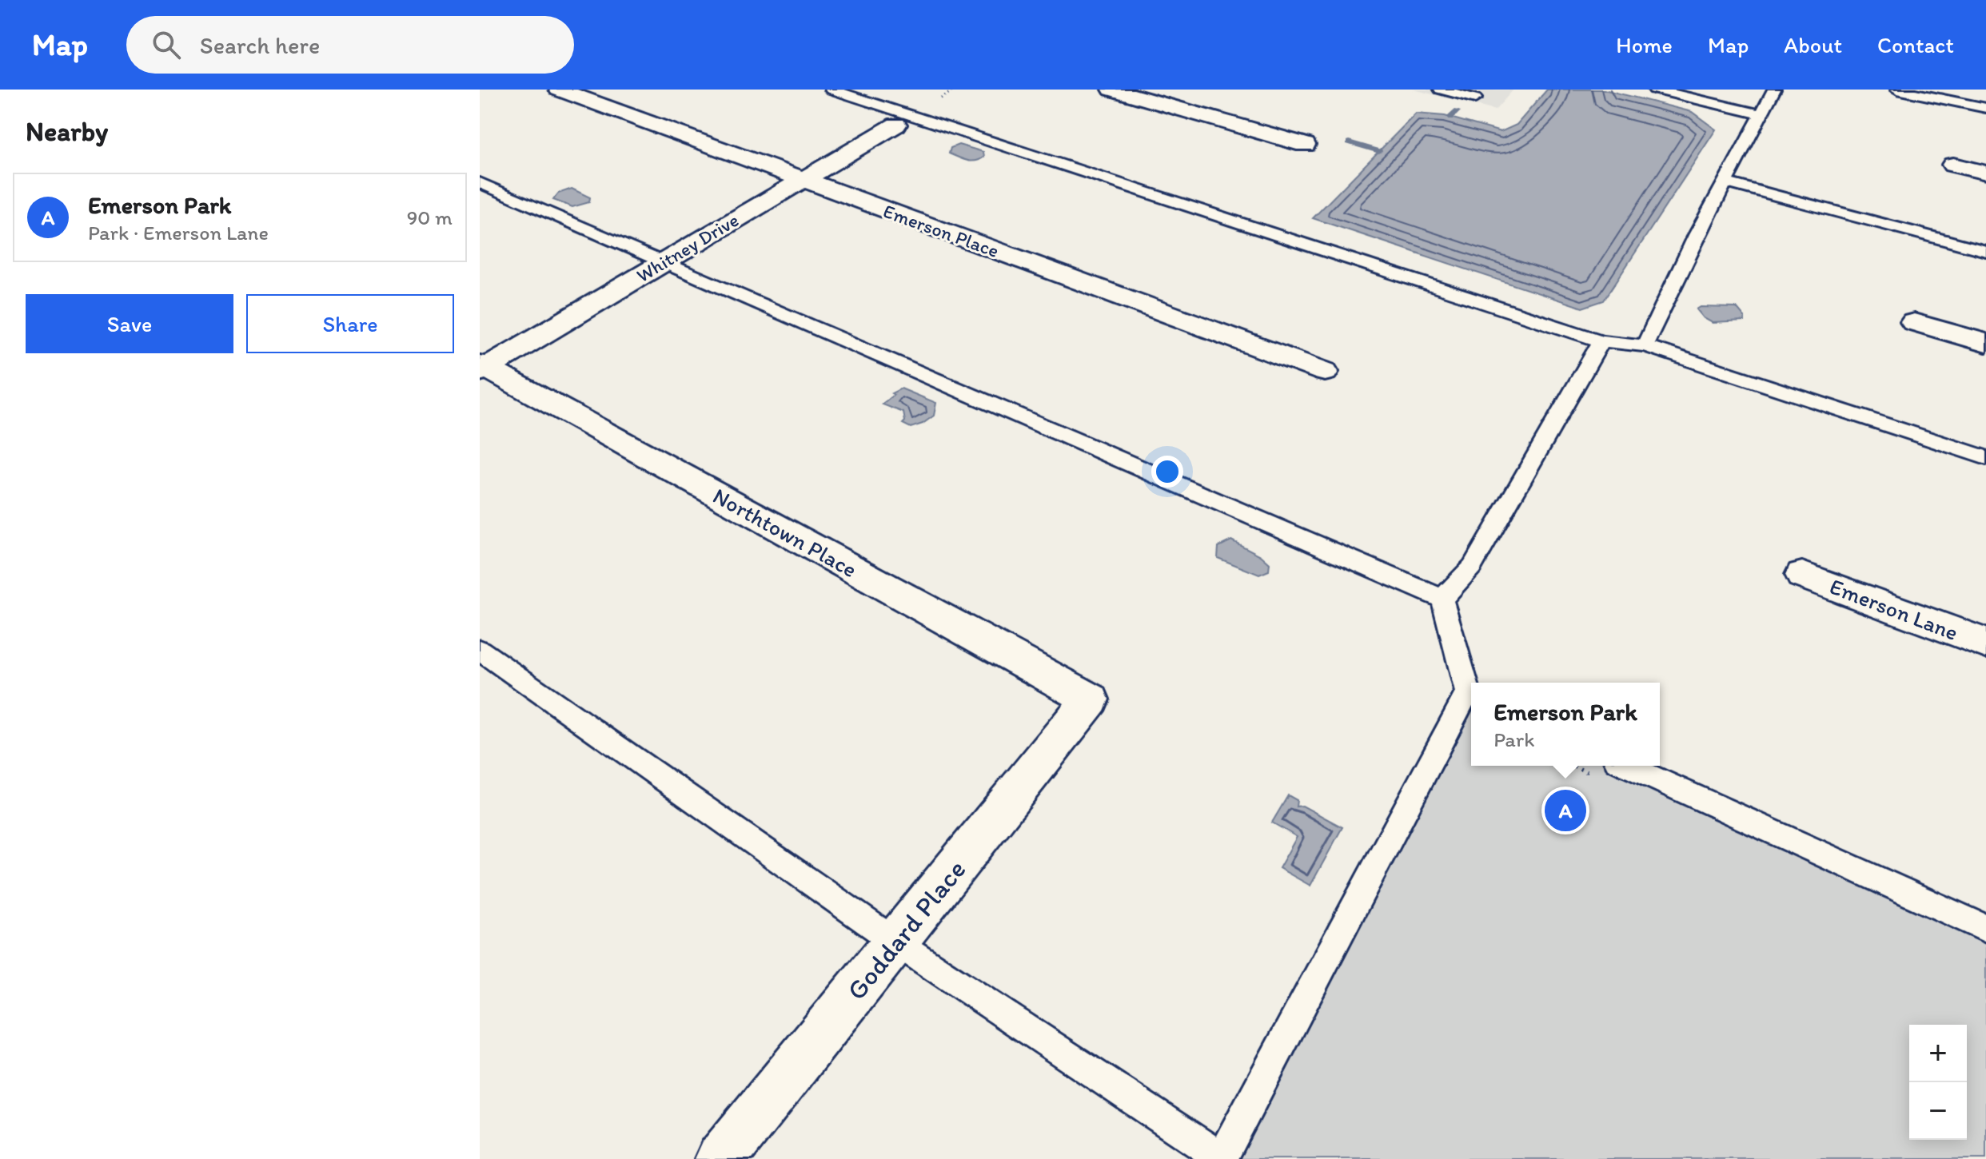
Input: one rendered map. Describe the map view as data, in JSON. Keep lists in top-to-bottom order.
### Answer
{
  "streets": {
    "street": [
      "Emerson Place",
      "Whitney Drive",
      "Northtown Place",
      "Emerson Lane",
      "Goddard Place"
    ]
  },
  "crossings": [
    ["Emerson Place", "Whitney Drive"],
    ["Whitney Drive", "Northtown Place"],
    ["Northtown Place", "Goddard Place"]
  ],
  "page": {
    "header": "Map",
    "search": "Search here",
    "nav": [
      "Home",
      "Map",
      "About",
      "Contact"
    ],
    "heading": "Nearby",
    "list": [
      {
        "mark": "A",
        "name": "Emerson Park",
        "note": "Park · Emerson Lane",
        "value": "90 m"
      }
    ],
    "buttons": ["Save", "Share"],
    "popup": ["Emerson Park", "Park"],
    "pins": "A",
    "map_buttons": ["+", "−"]
  }
}
